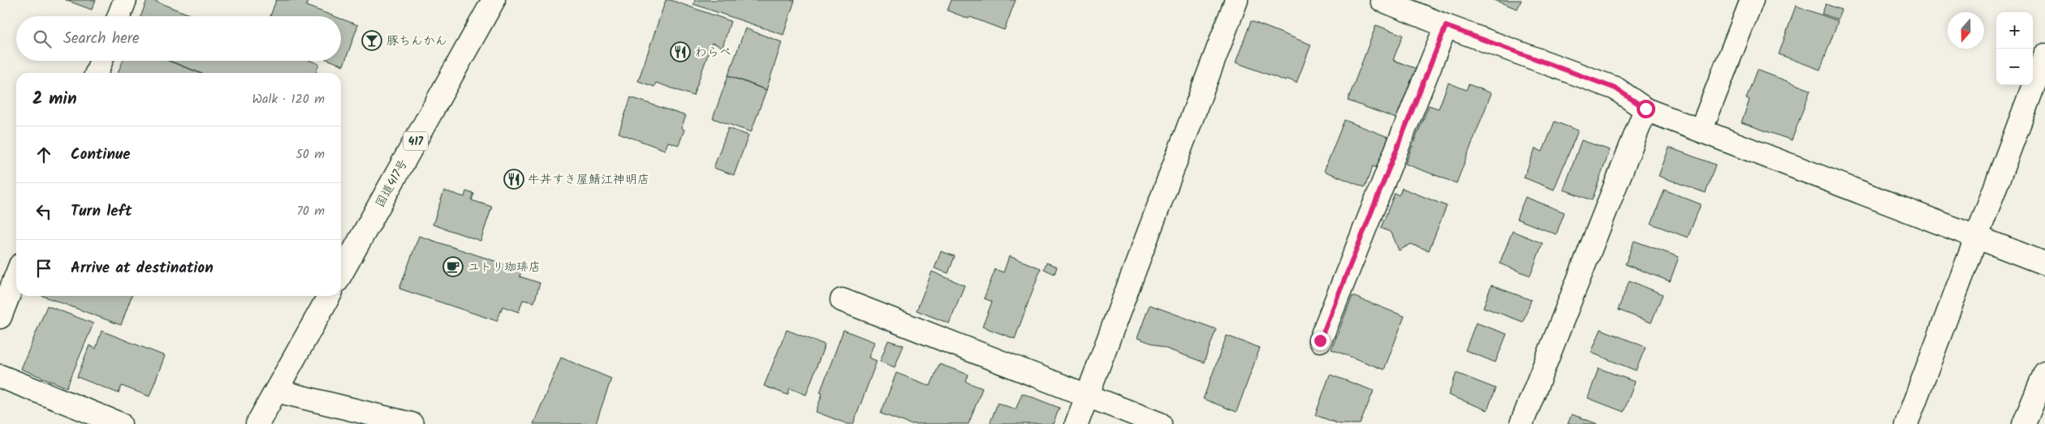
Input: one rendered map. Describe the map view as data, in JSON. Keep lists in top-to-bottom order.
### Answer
{
  "streets": {
    "main road": ["417", "国道417号"]
  },
  "places": {
    "bar": ["豚ちんかん"],
    "restaurant": ["わらべ", "牛丼すき屋鯖江神明店"],
    "cafe": ["ユトリ珈琲店"]
  },
  "north": "bottom",
  "page": {
    "map_buttons": ["+", "−"],
    "search": "Search here",
    "heading": ["2 min", "Walk · 120 m"],
    "list": [
      ["Continue", "50 m"],
      ["Turn left", "70 m"],
      "Arrive at destination"
    ]
  }
}
